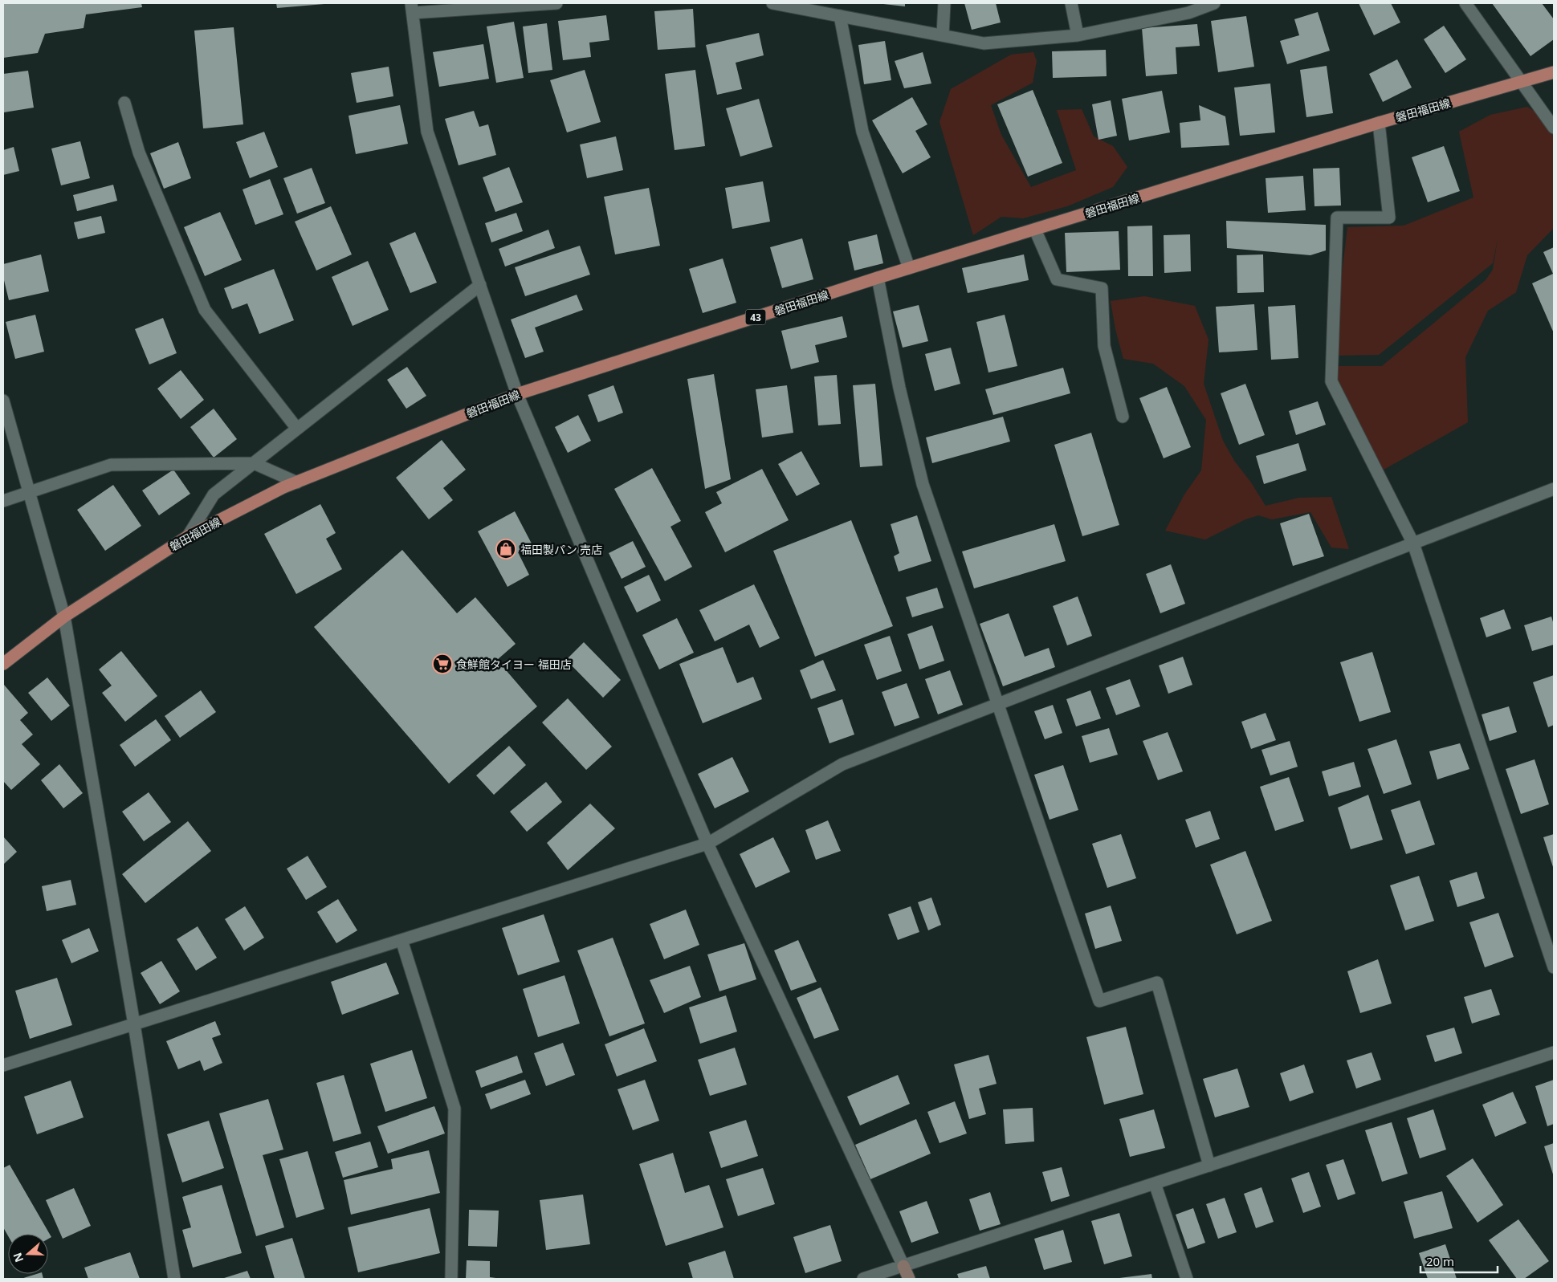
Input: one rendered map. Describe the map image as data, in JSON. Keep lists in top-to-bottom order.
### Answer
{
  "streets": {
    "main road": ["磐田福田線", "43"]
  },
  "places": {
    "shop": ["福田製パン 売店"],
    "supermarket": ["食鮮館タイヨー 福田店"]
  },
  "scale_bar": "20 m",
  "north": "left"
}
